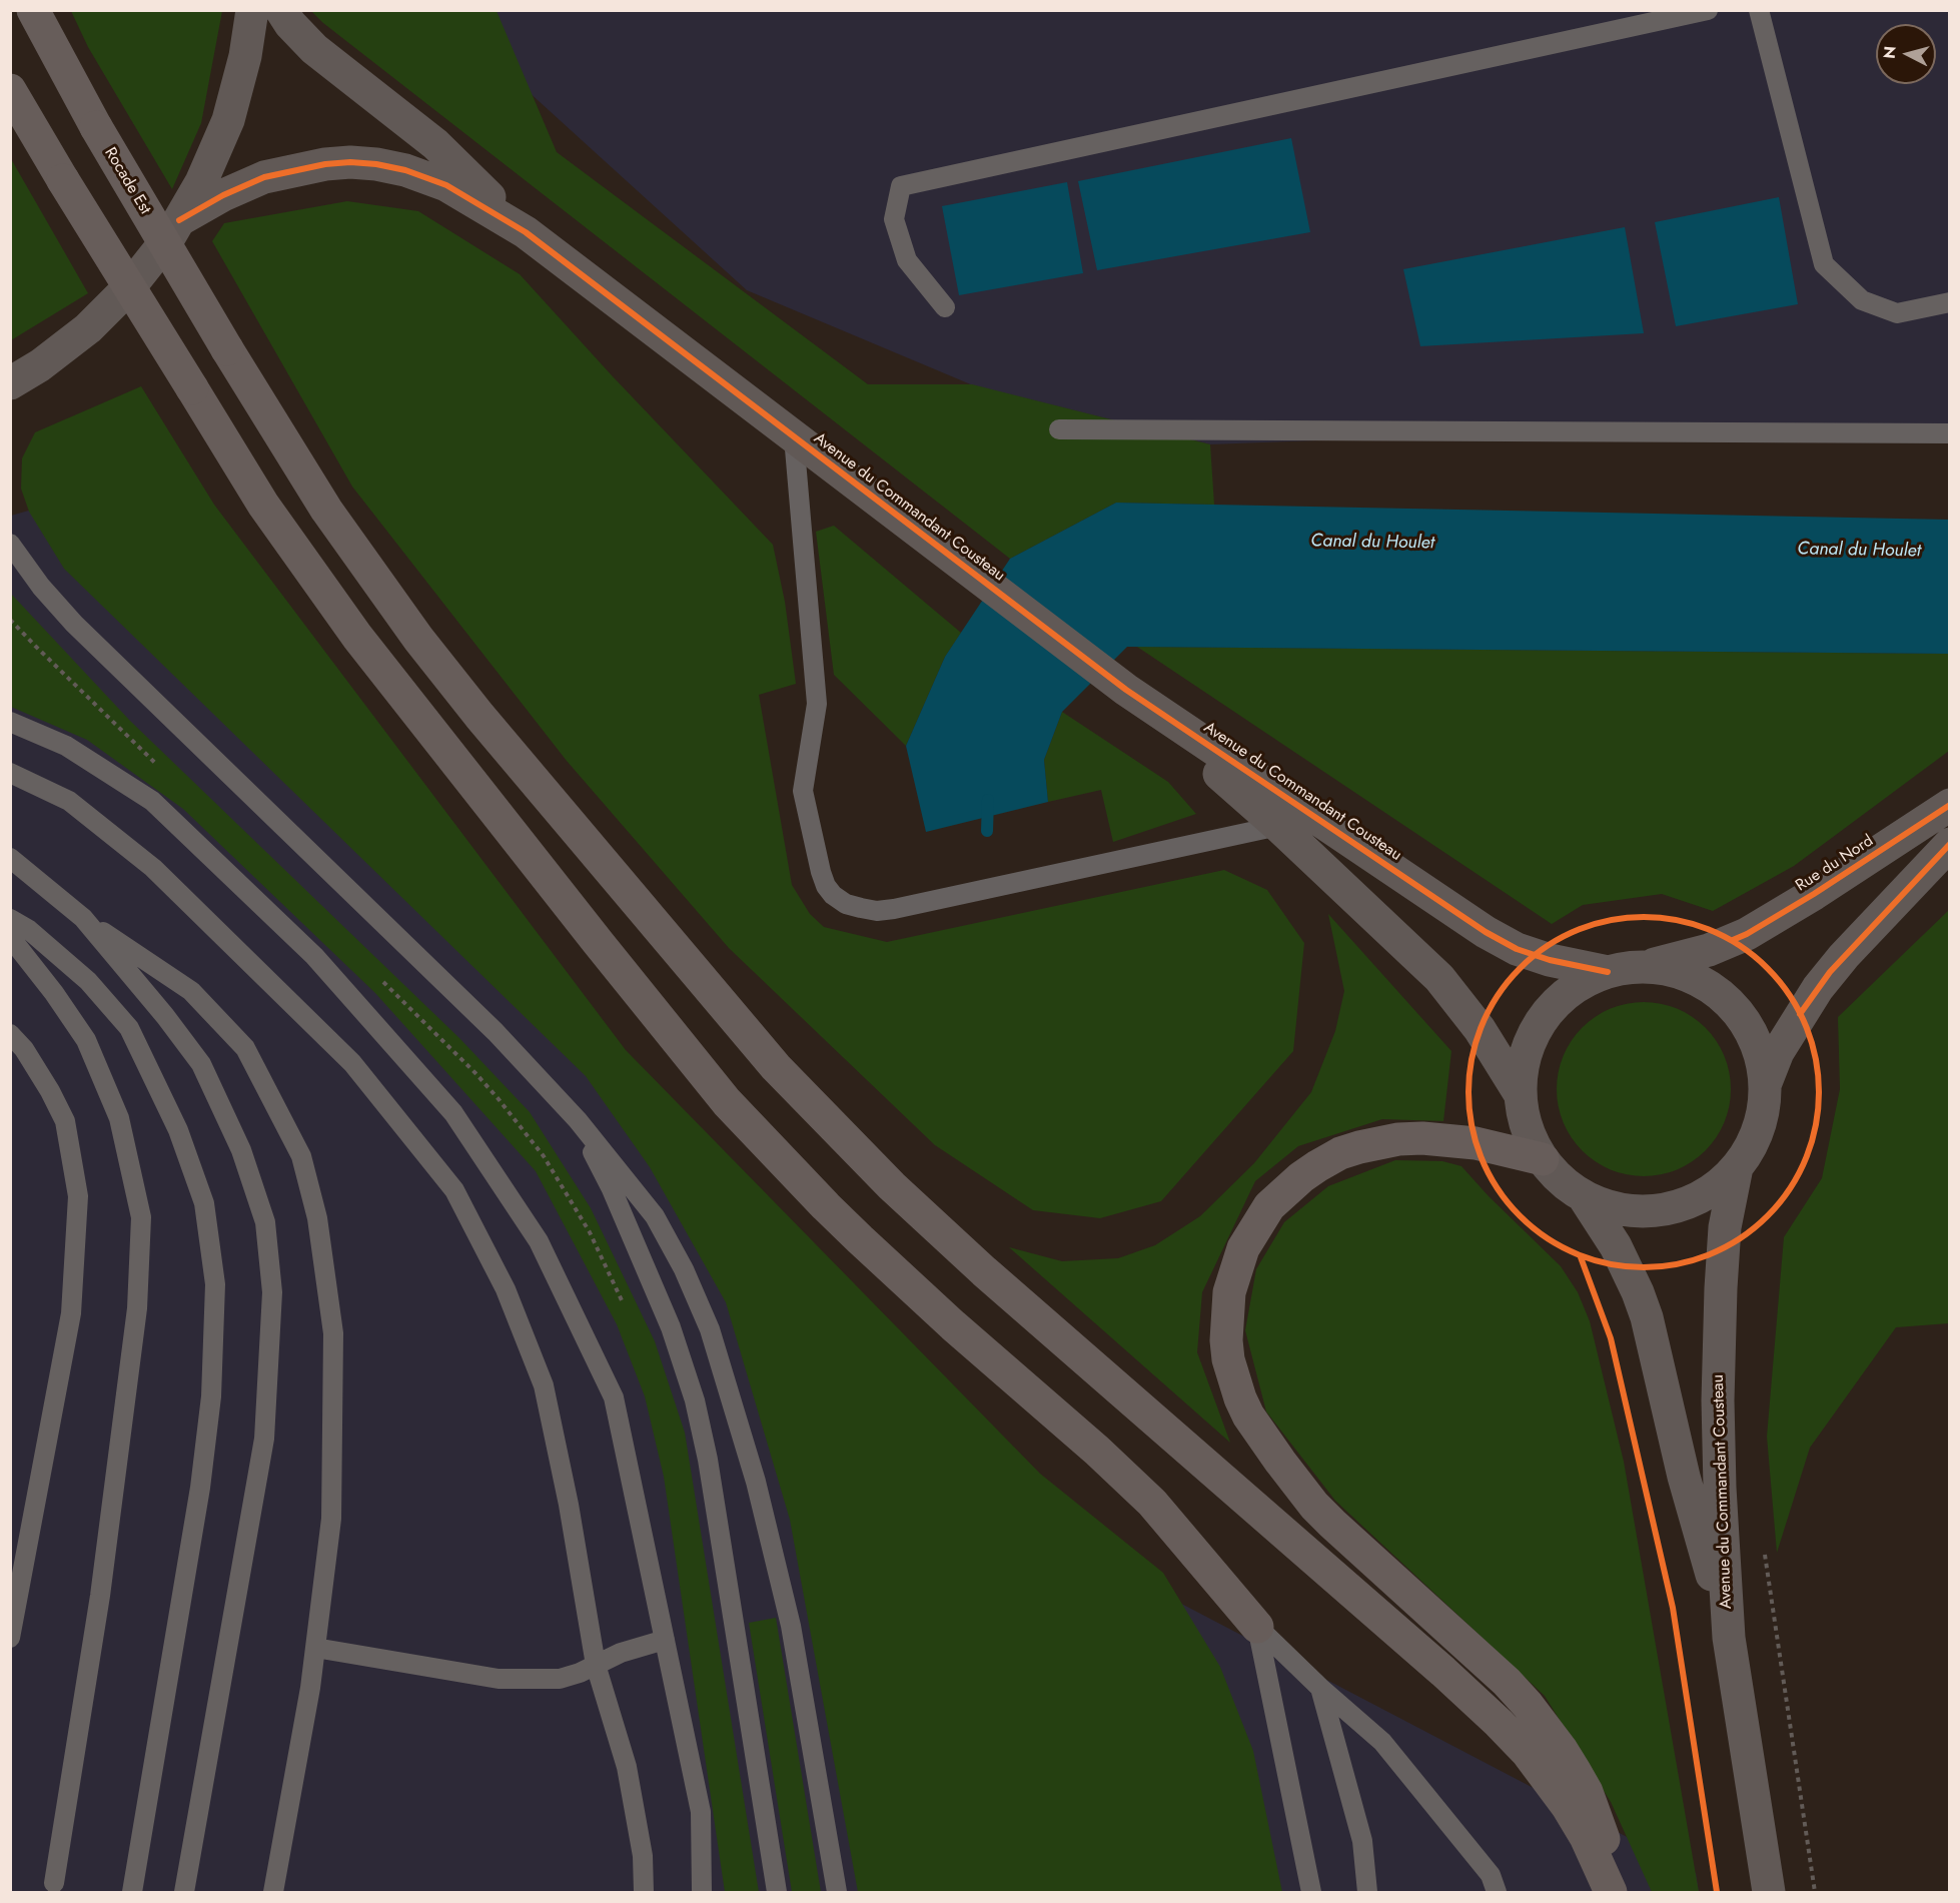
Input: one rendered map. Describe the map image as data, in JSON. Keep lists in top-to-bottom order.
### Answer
{
  "streets": {
    "highway": ["Rocade Est"],
    "street": ["Avenue du Commandant Cousteau", "Rue du Nord"]
  },
  "water": ["Canal du Houlet"],
  "north": "left"
}
